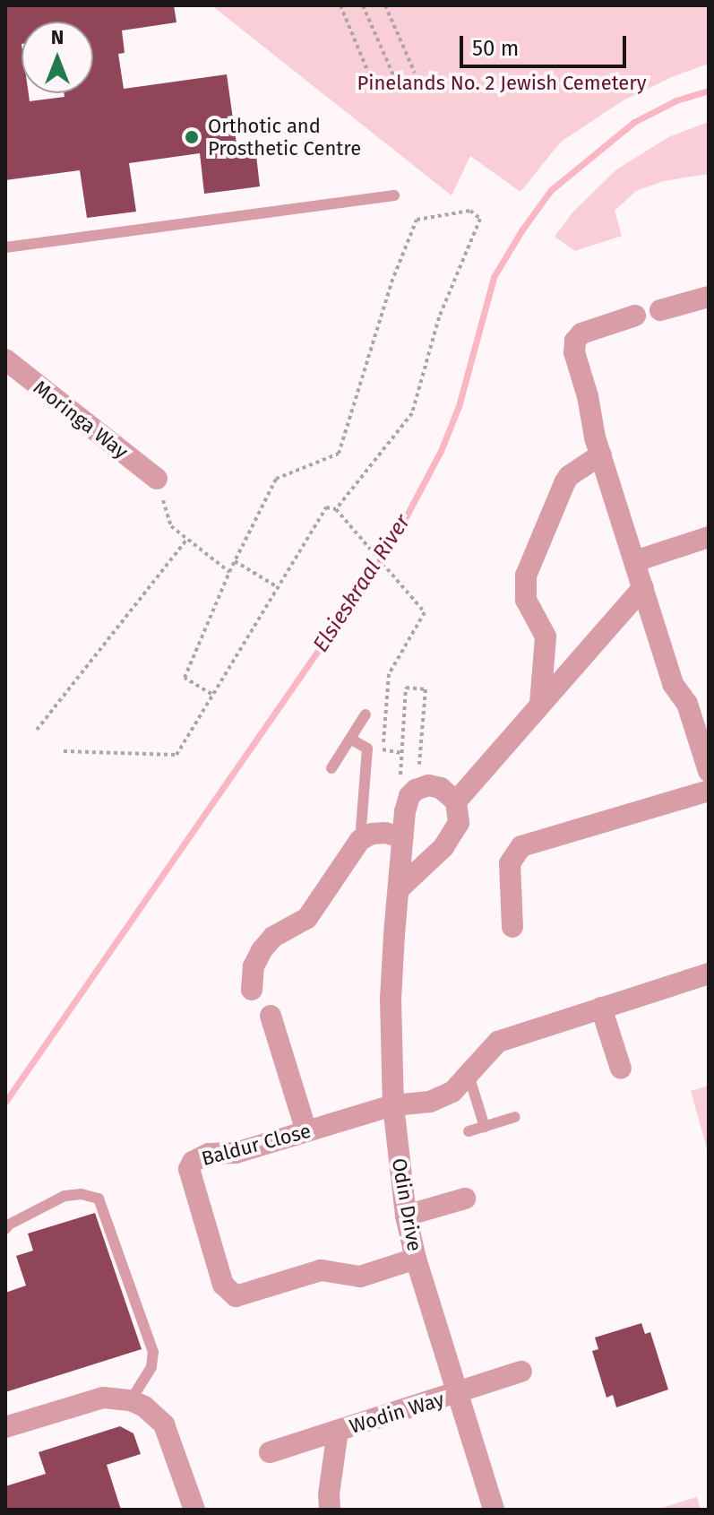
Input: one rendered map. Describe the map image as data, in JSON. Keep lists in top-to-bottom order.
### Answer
{
  "streets": {
    "street": [
      "Moringa Way",
      "Baldur Close",
      "Odin Drive",
      "Wodin Way"
    ]
  },
  "crossings": [
    ["Baldur Close", "Odin Drive"],
    ["Odin Drive", "Wodin Way"]
  ],
  "water": ["Elsieskraal River"],
  "parks": ["Pinelands No. 2 Jewish Cemetery"],
  "places": ["Orthotic and Prosthetic Centre"],
  "scale_bar": "50 m",
  "north": "top"
}
